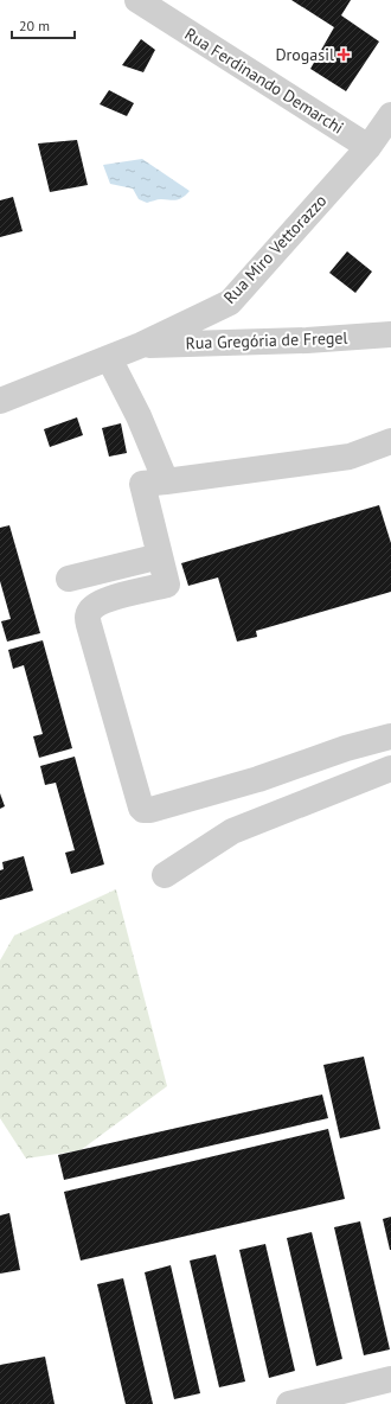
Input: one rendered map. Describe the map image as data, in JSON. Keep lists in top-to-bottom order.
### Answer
{
  "streets": {
    "street": ["Rua Ferdinando Demarchi", "Rua Miro Vettorazzo", "Rua Gregória de Fregel"]
  },
  "crossings": [
    ["Rua Ferdinando Demarchi", "Rua Miro Vettorazzo"],
    ["Rua Miro Vettorazzo", "Rua Gregória de Fregel"]
  ],
  "places": {
    "health": ["Drogasil"]
  },
  "scale_bar": "20 m"
}
